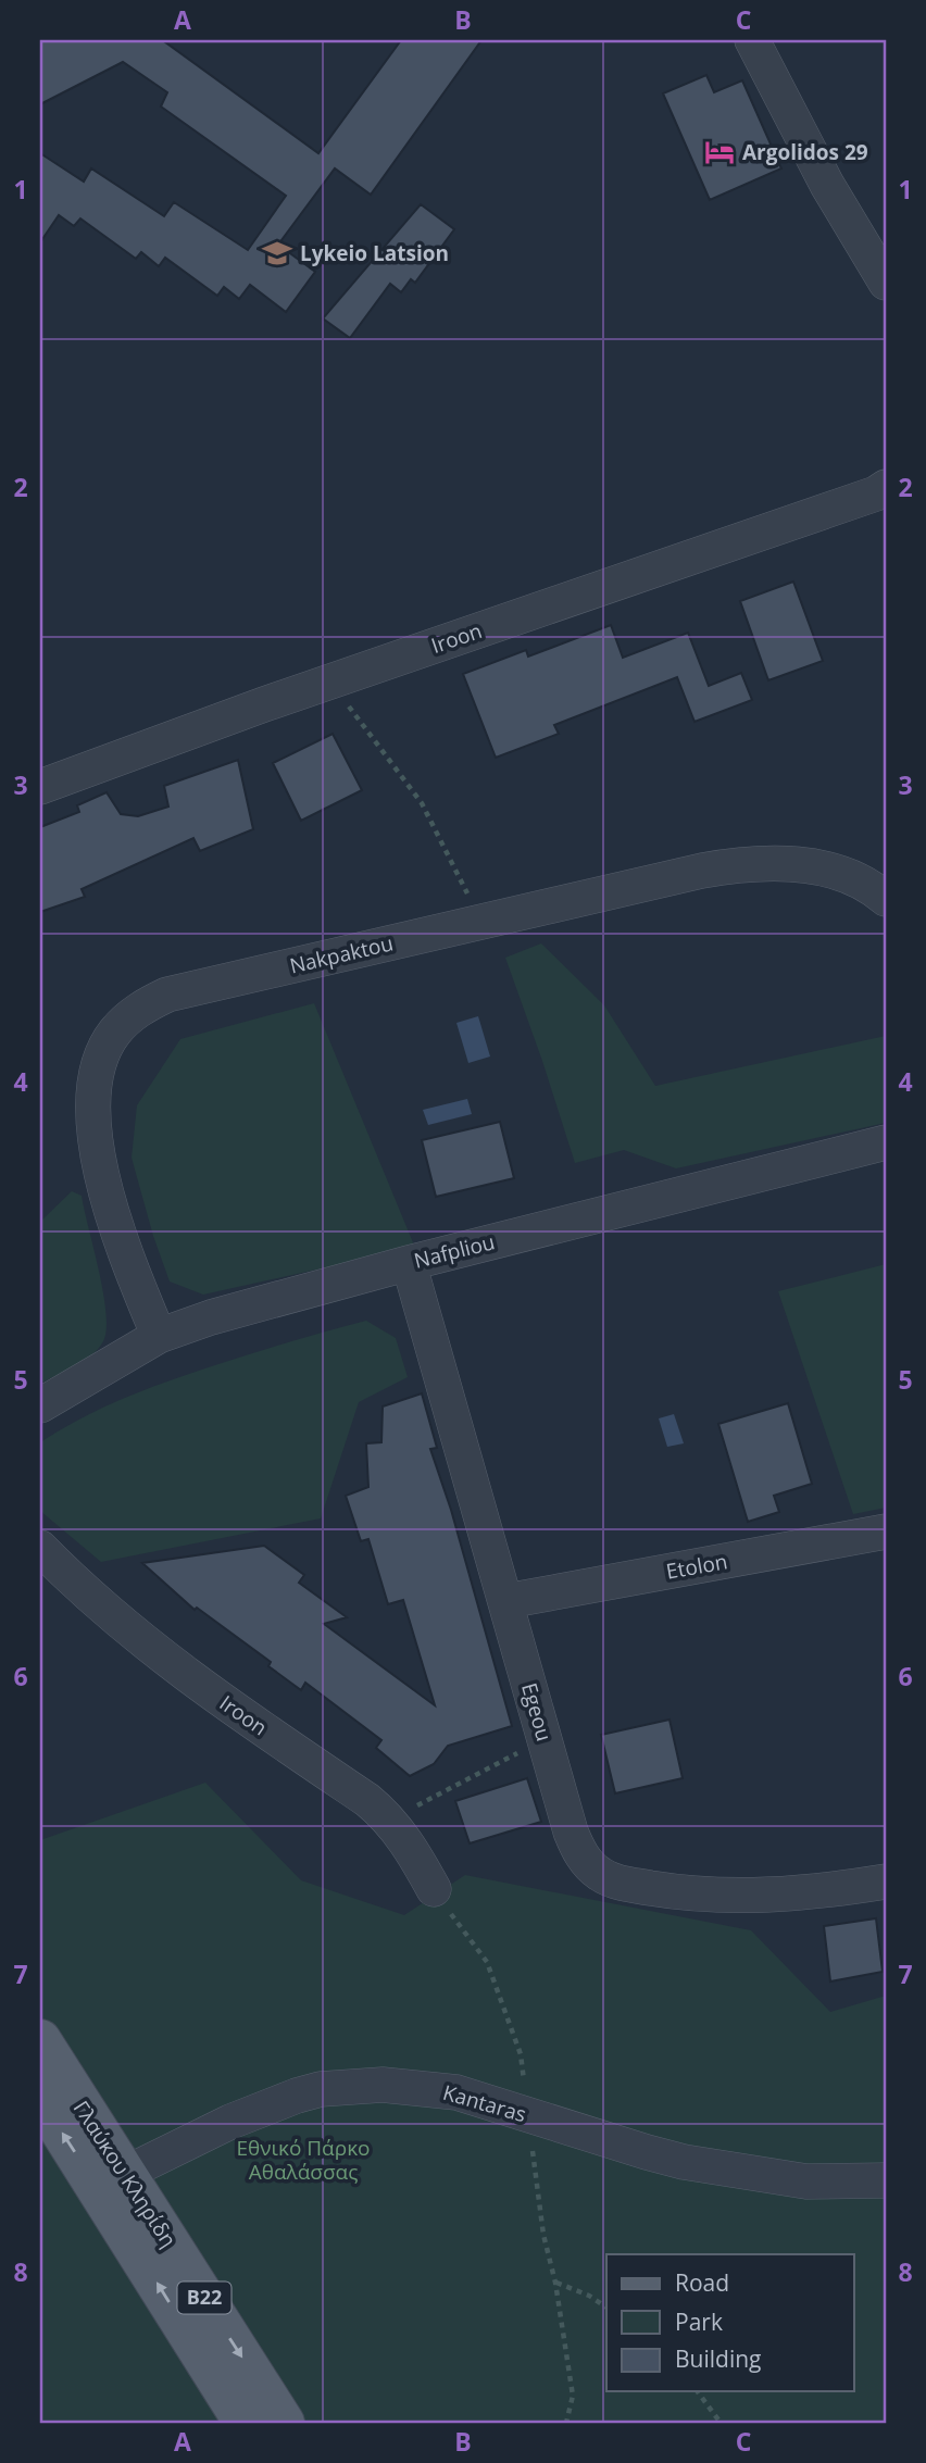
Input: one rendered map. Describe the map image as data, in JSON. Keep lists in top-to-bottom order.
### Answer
{
  "streets": {
    "main road": ["Γλαύκου Κληρίδη", "B22"],
    "street": [
      "Iroon",
      "Nakpaktou",
      "Nafpliou",
      "Etolon",
      "Egeou",
      "Kantaras"
    ]
  },
  "crossings": [
    ["Nakpaktou", "Nafpliou"],
    ["Nafpliou", "Egeou"],
    ["Etolon", "Egeou"],
    ["Kantaras", "Γλαύκου Κληρίδη"]
  ],
  "parks": ["Εθνικό Πάρκο Αθαλάσσας"],
  "places": {
    "hotel": ["Argolidos 29"],
    "school or university": ["Lykeio Latsion"]
  },
  "legend": ["Road", "Park", "Building"],
  "grid": {
    "columns": ["A", "B", "C"],
    "rows": [
      "1",
      "2",
      "3",
      "4",
      "5",
      "6",
      "7",
      "8"
    ]
  }
}
